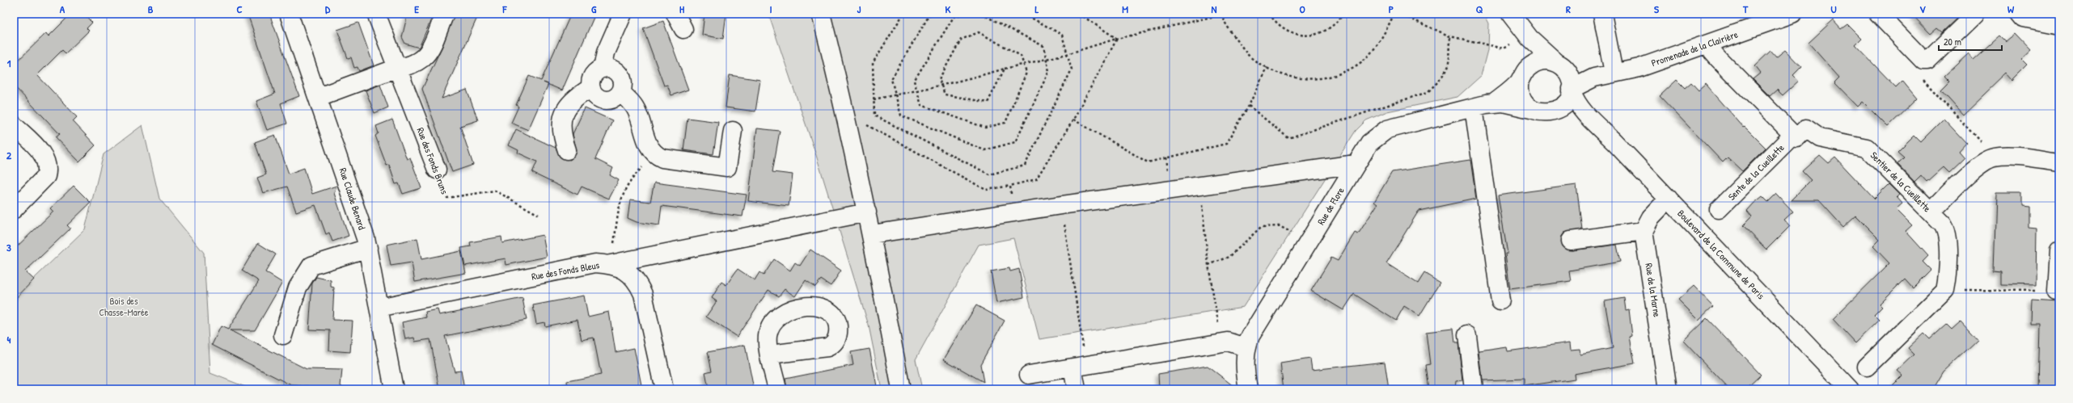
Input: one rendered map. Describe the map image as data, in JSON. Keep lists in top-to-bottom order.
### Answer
{
  "streets": {
    "street": [
      "Promenade de la Clairière",
      "Rue des Fonds Bruns",
      "Sente de la Cueillette",
      "Sentier de la Cueillette",
      "Rue Claude Benard",
      "Rue de Flore",
      "Boulevard de la Commune de Paris",
      "Rue des Fonds Bleus",
      "Rue de la Marne"
    ]
  },
  "crossings": [
    ["Promenade de la Clairière", "Rue de Flore"],
    ["Promenade de la Clairière", "Boulevard de la Commune de Paris"],
    ["Sente de la Cueillette", "Sentier de la Cueillette"],
    ["Rue Claude Benard", "Rue des Fonds Bleus"],
    ["Rue de Flore", "Boulevard de la Commune de Paris"]
  ],
  "parks": ["Bois des Chasse-Marée"],
  "scale_bar": "20 m",
  "grid": {
    "columns": [
      "A",
      "B",
      "C",
      "D",
      "E",
      "F",
      "G",
      "H",
      "I",
      "J",
      "K",
      "L",
      "M",
      "N",
      "O",
      "P",
      "Q",
      "R",
      "S",
      "T",
      "U",
      "V",
      "W"
    ],
    "rows": [
      "1",
      "2",
      "3",
      "4"
    ]
  }
}
